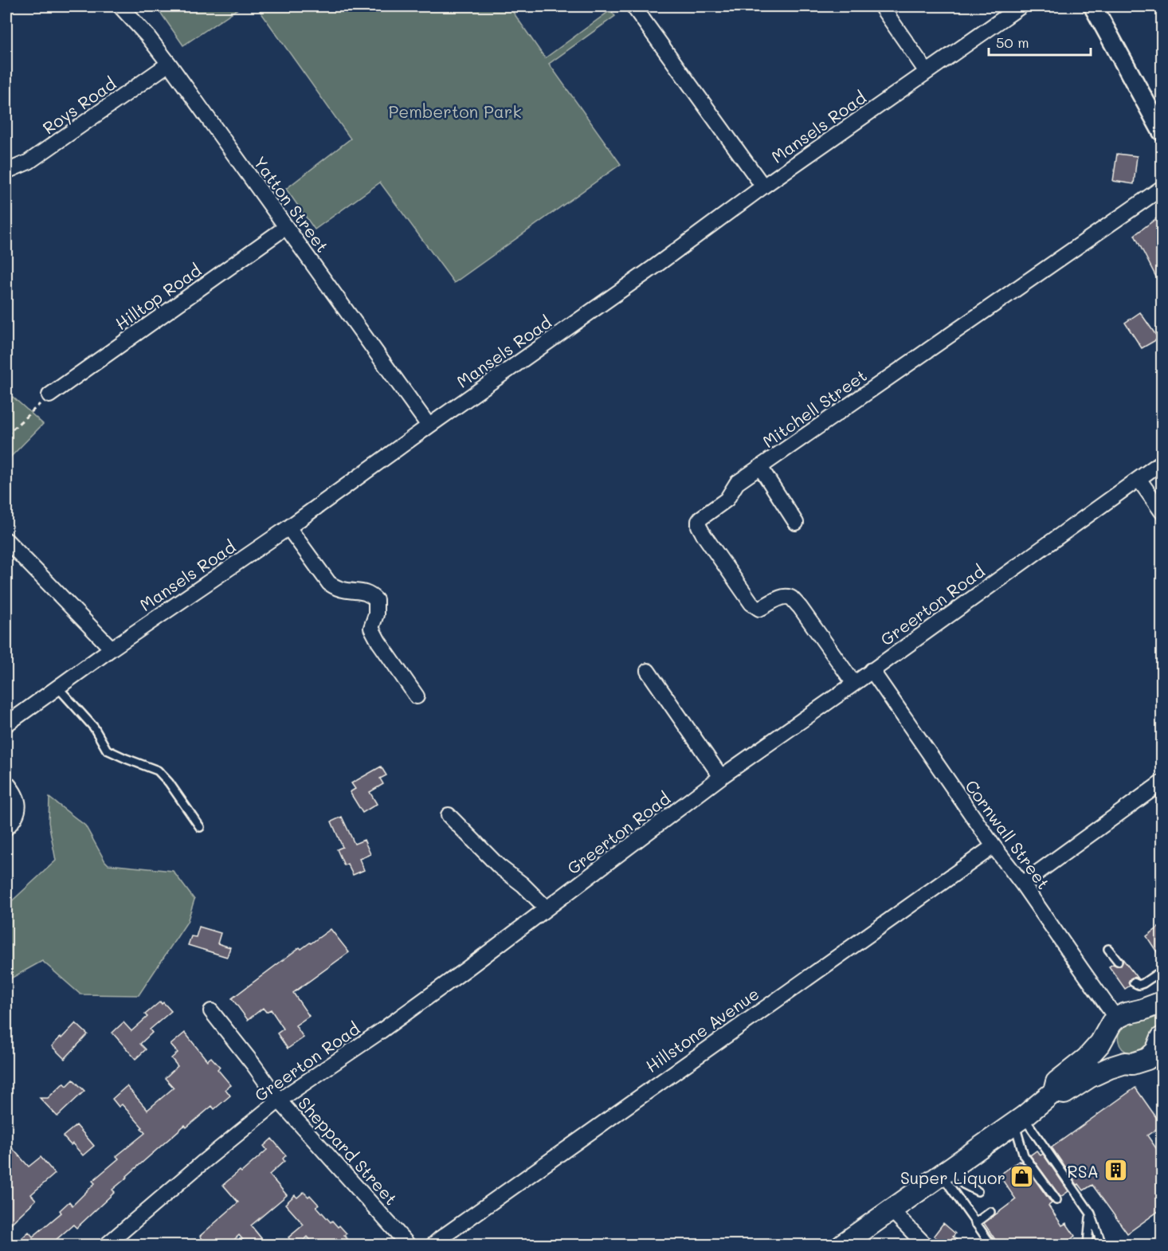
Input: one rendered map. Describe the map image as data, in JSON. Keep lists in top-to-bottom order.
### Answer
{
  "streets": {
    "street": [
      "Roys Road",
      "Mansels Road",
      "Yatton Street",
      "Hilltop Road",
      "Mitchell Street",
      "Greerton Road",
      "Cornwall Street",
      "Hillstone Avenue",
      "Sheppard Street"
    ]
  },
  "crossings": [
    ["Roys Road", "Yatton Street"],
    ["Mansels Road", "Yatton Street"],
    ["Yatton Street", "Hilltop Road"],
    ["Mitchell Street", "Greerton Road"],
    ["Greerton Road", "Cornwall Street"],
    ["Greerton Road", "Sheppard Street"],
    ["Cornwall Street", "Hillstone Avenue"]
  ],
  "parks": ["Pemberton Park"],
  "places": {
    "building": ["RSA"],
    "shop": ["Super Liquor"]
  },
  "scale_bar": "50 m"
}
